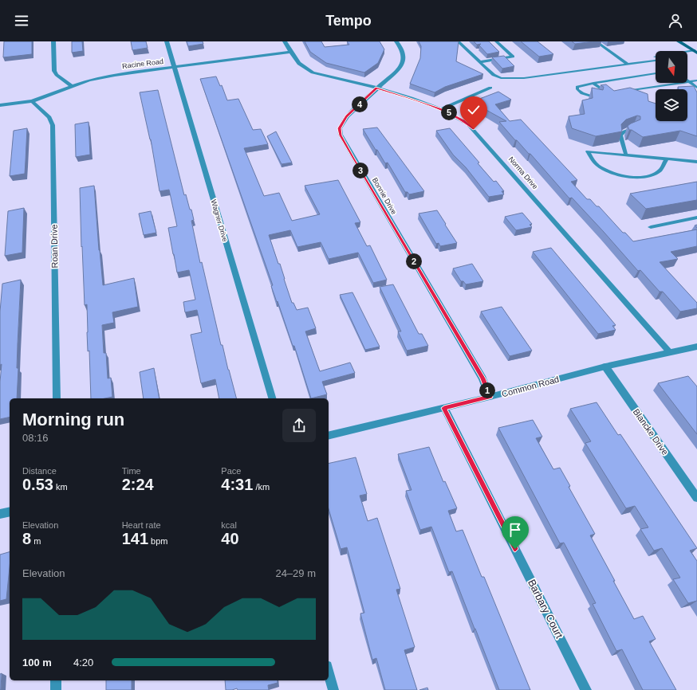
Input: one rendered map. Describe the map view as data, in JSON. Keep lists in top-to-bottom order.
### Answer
{
  "streets": {
    "street": [
      "Racine Road",
      "Norma Drive",
      "Bonnie Drive",
      "Wagner Drive",
      "Roan Drive",
      "Common Road",
      "Blancke Drive",
      "Barbary Court"
    ]
  },
  "crossings": [
    ["Racine Road", "Wagner Drive"],
    ["Racine Road", "Roan Drive"],
    ["Norma Drive", "Bonnie Drive"],
    ["Norma Drive", "Common Road"],
    ["Bonnie Drive", "Common Road"],
    ["Common Road", "Blancke Drive"],
    ["Common Road", "Barbary Court"]
  ],
  "north": "bottom",
  "page": {
    "header": "Tempo",
    "pins": [
      "4",
      "5",
      "3",
      "2",
      "1"
    ],
    "heading": ["Morning run", "08:16"],
    "stats": [
      ["Distance", "0.53 km"],
      ["Time", "2:24"],
      ["Pace", "4:31 /km"],
      ["Elevation", "8 m"],
      ["Heart rate", "141 bpm"],
      ["kcal", "40"]
    ],
    "chart": ["Elevation", "24–29 m"],
    "list": [
      {
        "name": "100 m",
        "note": "4:20"
      }
    ]
  }
}
